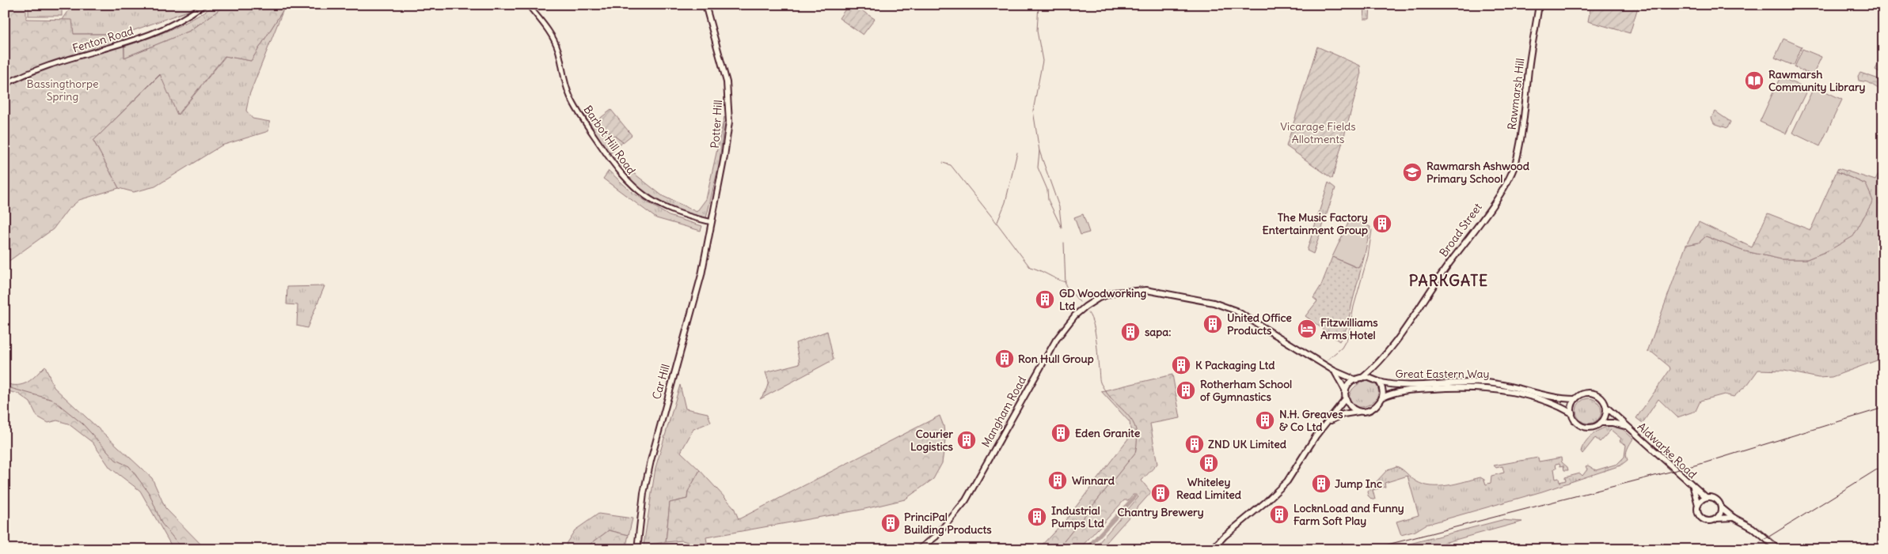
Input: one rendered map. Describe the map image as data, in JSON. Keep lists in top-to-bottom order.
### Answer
{
  "streets": {
    "main road": [
      "Rawmarsh Hill",
      "Potter Hill",
      "Broad Street",
      "Great Eastern Way",
      "Car Hill",
      "Mangham Road",
      "Aldwarke Road"
    ],
    "street": ["Fenton Road", "Barbot Hill Road"]
  },
  "crossings": [
    ["Rawmarsh Hill", "Broad Street"],
    ["Potter Hill", "Barbot Hill Road"],
    ["Potter Hill", "Car Hill"],
    ["Barbot Hill Road", "Car Hill"],
    ["Broad Street", "Great Eastern Way"],
    ["Broad Street", "Mangham Road"],
    ["Great Eastern Way", "Mangham Road"],
    ["Great Eastern Way", "Aldwarke Road"]
  ],
  "districts": ["PARKGATE"],
  "parks": ["Bassingthorpe Spring", "Vicarage Fields Allotments"],
  "places": {
    "library": ["Rawmarsh Community Library"],
    "school or university": ["Rawmarsh Ashwood Primary School"],
    "building": [
      "The Music Factory Entertainment Group",
      "GD Woodworking Ltd",
      "United Office Products",
      "sapa:",
      "Ron Hull Group",
      "K Packaging Ltd",
      "Rotherham School of Gymnastics",
      "N.H. Greaves & Co Ltd",
      "Eden Granite",
      "Courier Logistics",
      "ZND UK Limited",
      "Whiteley Read Limited",
      "Winnard",
      "Jump Inc",
      "Chantry Brewery",
      "LocknLoad and Funny Farm Soft Play",
      "Industrial Pumps Ltd",
      "PrinciPal Building Products"
    ],
    "hotel": ["Fitzwilliams Arms Hotel"]
  }
}
